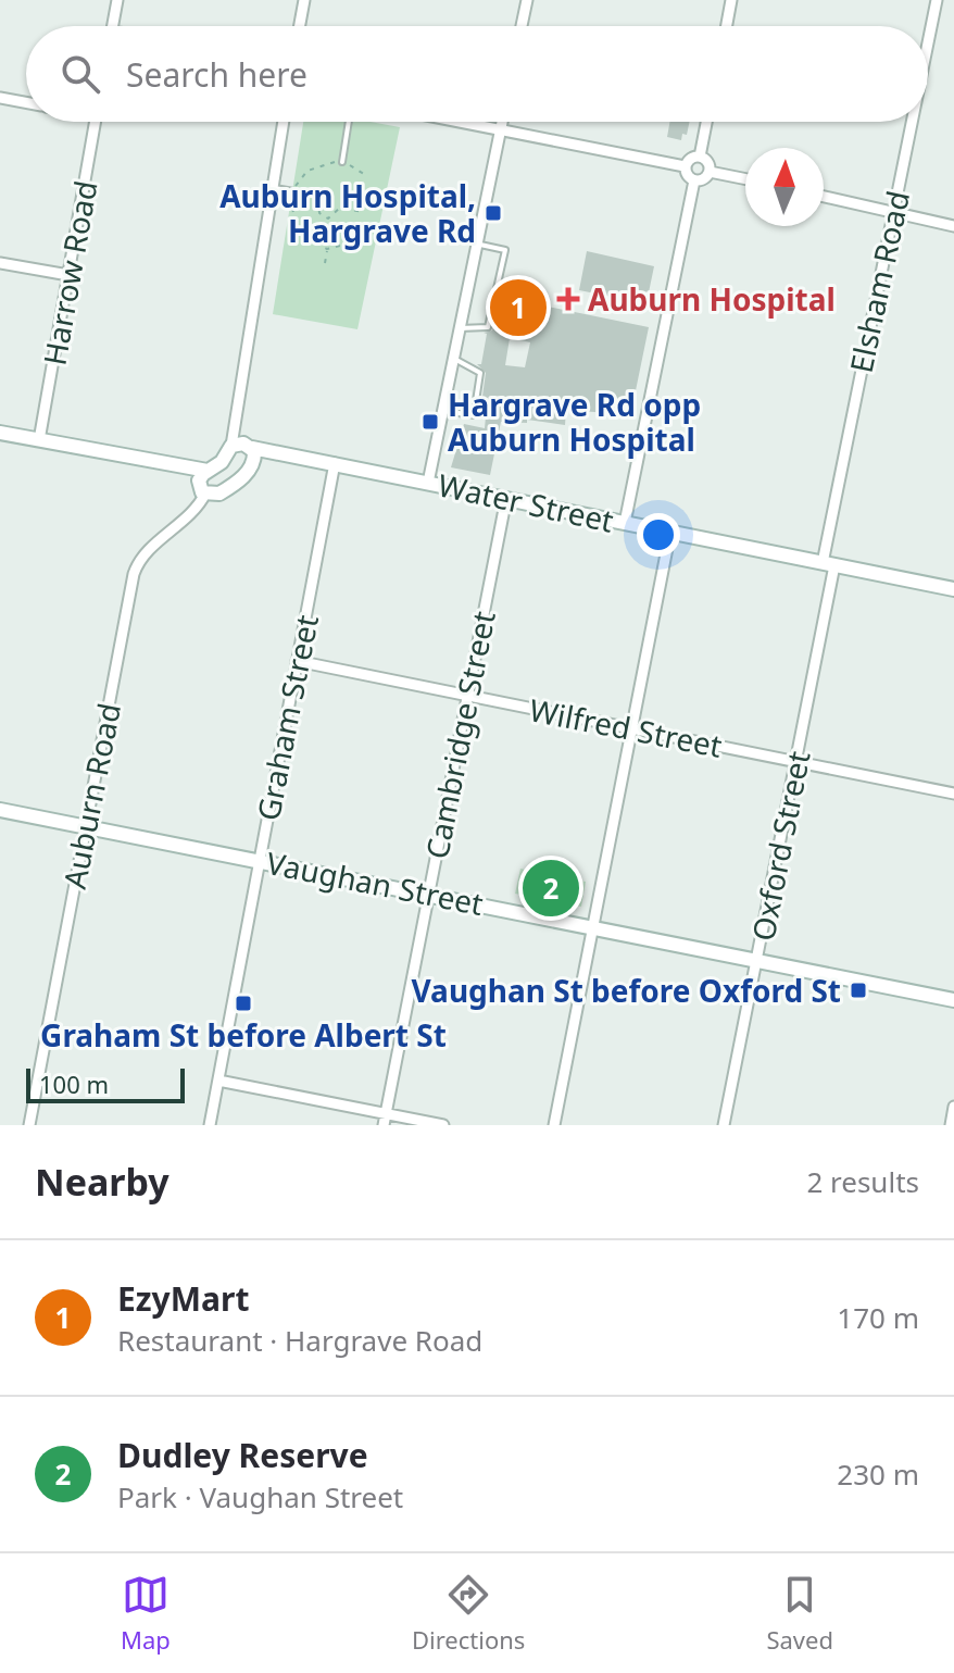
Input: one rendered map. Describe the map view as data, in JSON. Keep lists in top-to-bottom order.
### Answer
{
  "streets": {
    "street": [
      "Harrow Road",
      "Elsham Road",
      "Water Street",
      "Graham Street",
      "Wilfred Street",
      "Cambridge Street",
      "Auburn Road",
      "Oxford Street",
      "Vaughan Street"
    ]
  },
  "crossings": [
    ["Elsham Road", "Water Street"],
    ["Elsham Road", "Oxford Street"],
    ["Water Street", "Graham Street"],
    ["Water Street", "Cambridge Street"],
    ["Water Street", "Oxford Street"],
    ["Graham Street", "Wilfred Street"],
    ["Graham Street", "Vaughan Street"],
    ["Wilfred Street", "Cambridge Street"],
    ["Wilfred Street", "Oxford Street"],
    ["Cambridge Street", "Vaughan Street"],
    ["Auburn Road", "Vaughan Street"],
    ["Oxford Street", "Vaughan Street"]
  ],
  "places": {
    "transit": [
      "Auburn Hospital, Hargrave Rd",
      "Hargrave Rd opp Auburn Hospital",
      "Vaughan St before Oxford St",
      "Graham St before Albert St"
    ],
    "health": ["Auburn Hospital"]
  },
  "scale_bar": "100 m",
  "north": "top",
  "page": {
    "search": "Search here",
    "pins": ["1", "2"],
    "scale": "100 m",
    "heading": ["Nearby", "2 results"],
    "list": [
      {
        "mark": "1",
        "name": "EzyMart",
        "note": "Restaurant · Hargrave Road",
        "value": "170 m"
      },
      {
        "mark": "2",
        "name": "Dudley Reserve",
        "note": "Park · Vaughan Street",
        "value": "230 m"
      }
    ],
    "nav": ["Map", "Directions", "Saved"]
  }
}
